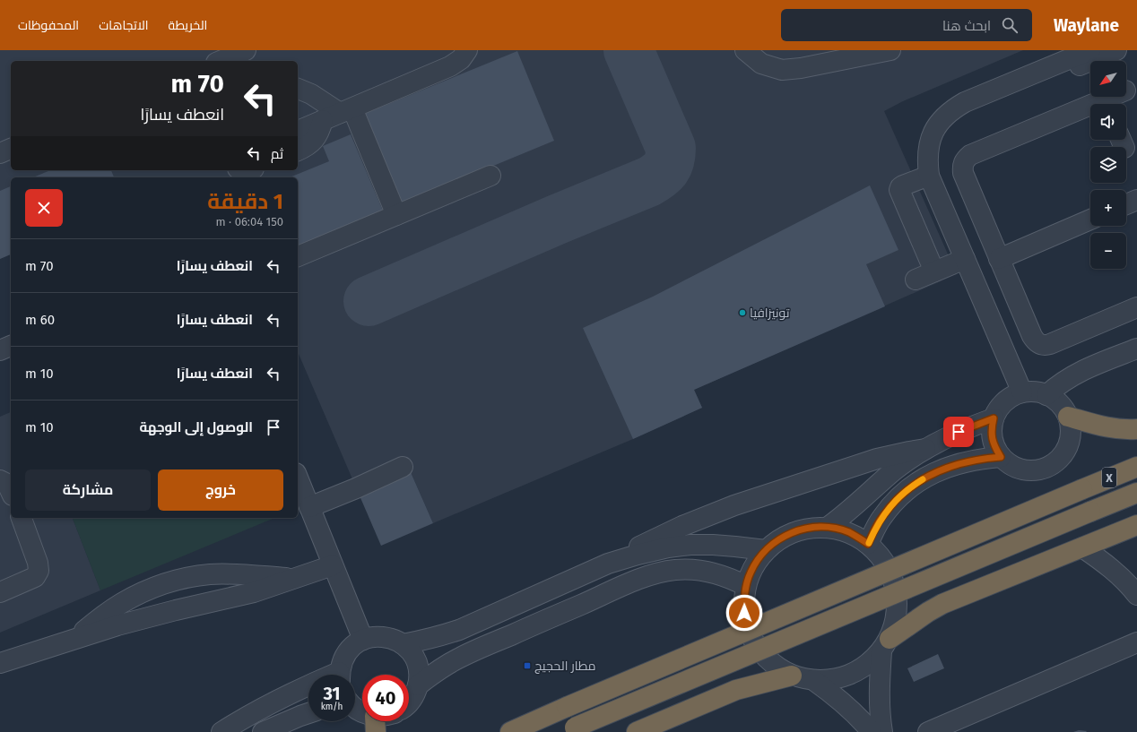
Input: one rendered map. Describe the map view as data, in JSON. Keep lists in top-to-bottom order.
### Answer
{
  "streets": {
    "highway": ["X"]
  },
  "places": {
    "other": ["تونيزافيا"],
    "transit": ["مطار الحجيج"]
  },
  "north": "bottom left",
  "page": {
    "header": "Waylane",
    "search": "ابحث هنا",
    "nav": ["الخريطة", "الاتجاهات", "المحفوظات"],
    "map_buttons": ["+", "−"],
    "turn": ["70 m", "انعطف يسارًا"],
    "then": "ثم",
    "heading": ["1 دقيقة", "150 m · 06:04"],
    "list": [
      {
        "name": "انعطف يسارًا",
        "value": "70 m"
      },
      {
        "name": "انعطف يسارًا",
        "value": "60 m"
      },
      {
        "name": "انعطف يسارًا",
        "value": "10 m"
      },
      {
        "name": "الوصول إلى الوجهة",
        "value": "10 m"
      }
    ],
    "buttons": ["خروج", "مشاركة"],
    "speed": "31 km/h",
    "limit": "40"
  }
}
